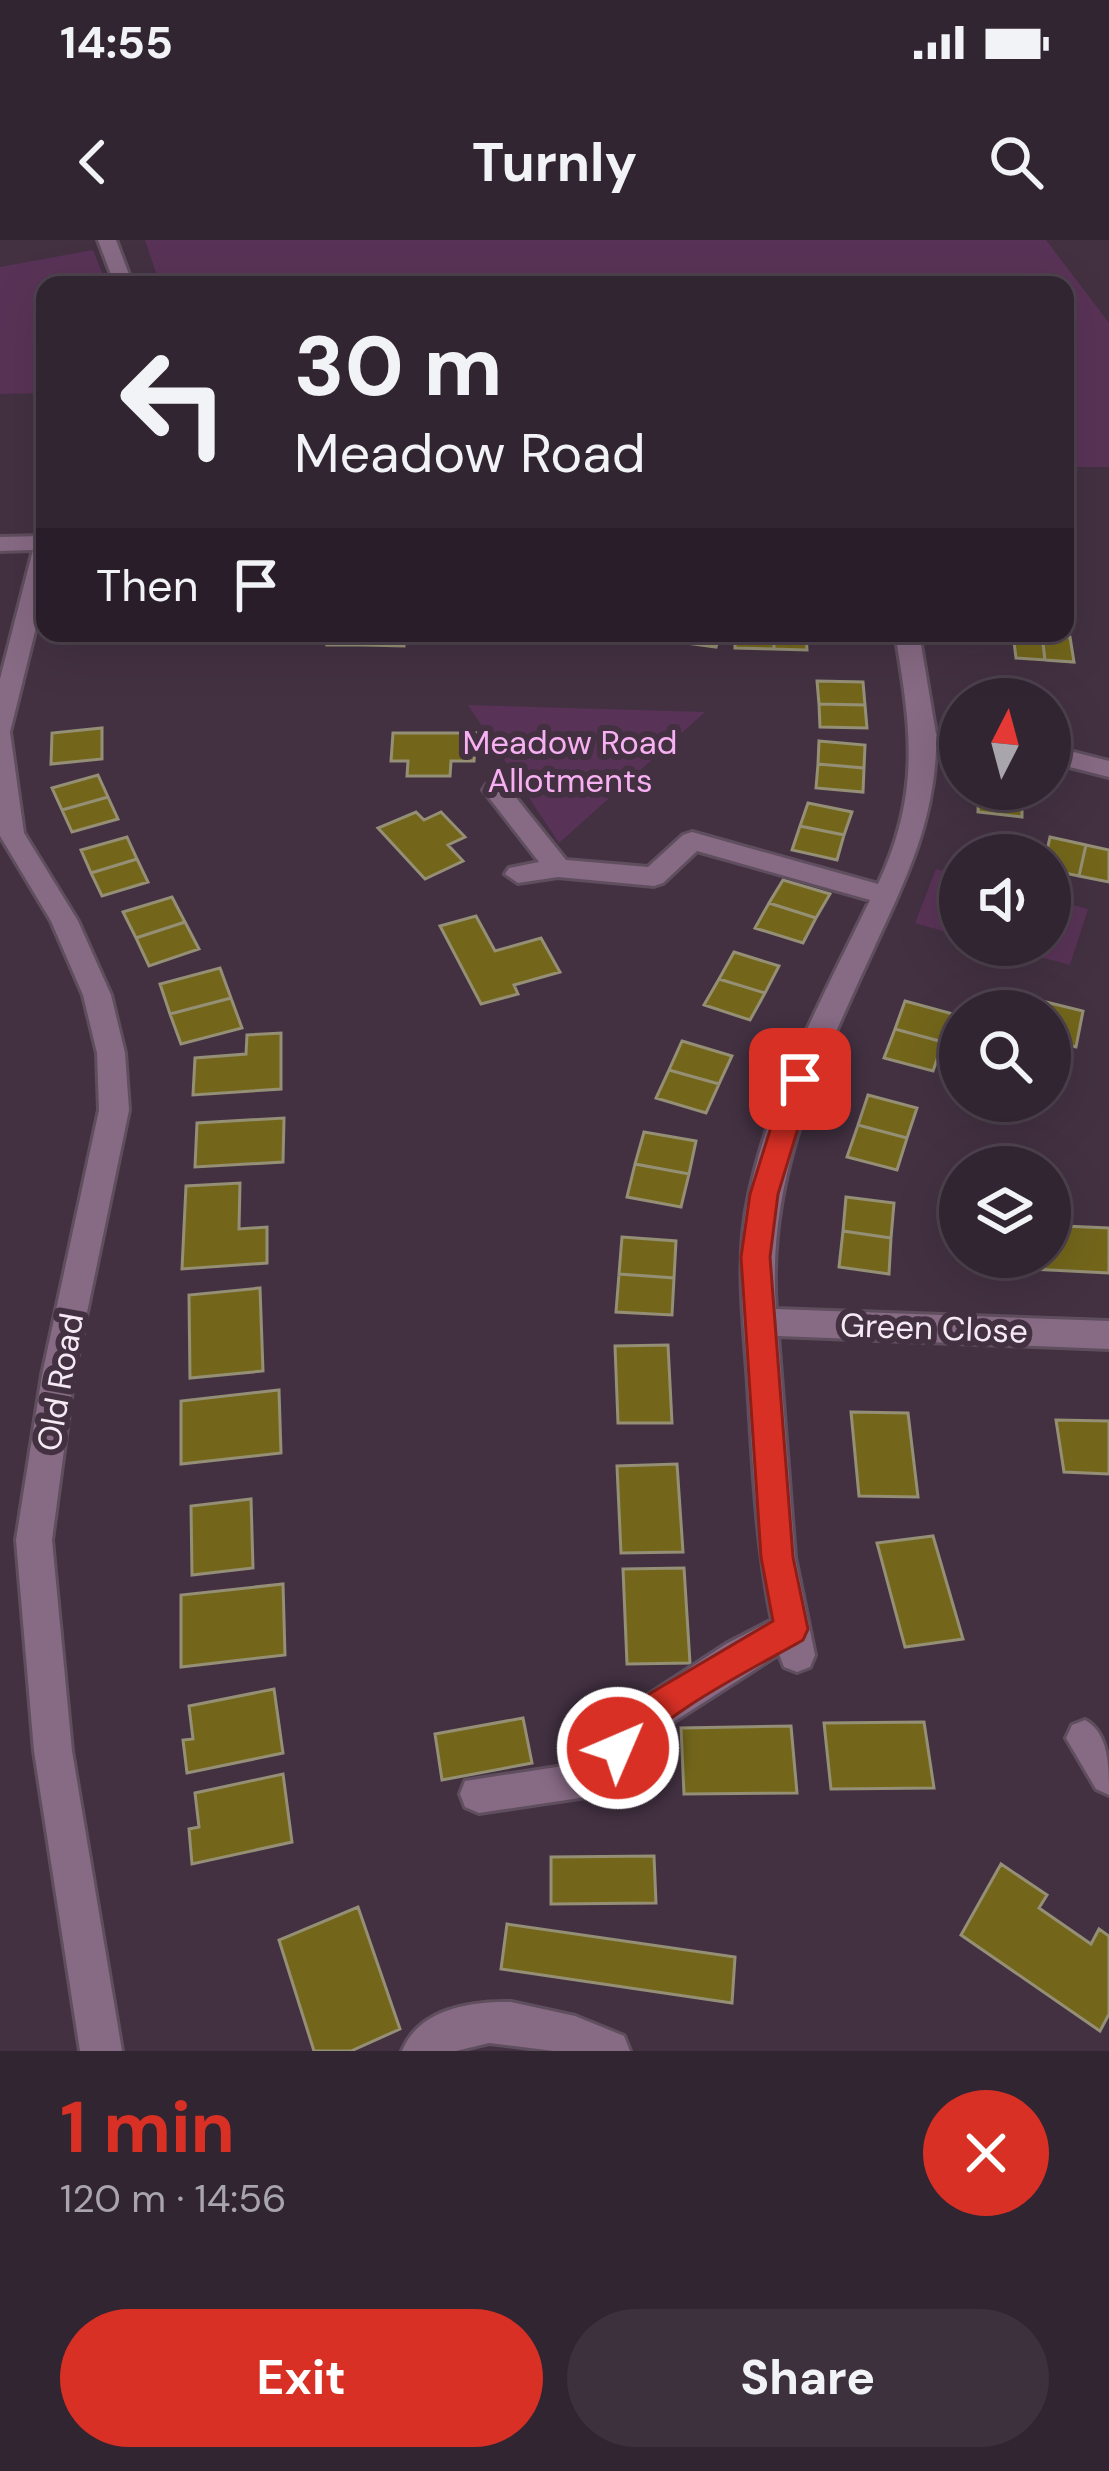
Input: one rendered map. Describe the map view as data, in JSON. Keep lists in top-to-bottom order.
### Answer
{
  "streets": {
    "street": ["Green Close", "Old Road"]
  },
  "parks": ["Meadow Road Allotments"],
  "north": "top",
  "page": {
    "status": "14:55",
    "header": "Turnly",
    "turn": ["30 m", "Meadow Road"],
    "then": "Then",
    "heading": ["1 min", "120 m · 14:56"],
    "buttons": ["Exit", "Share"]
  }
}
